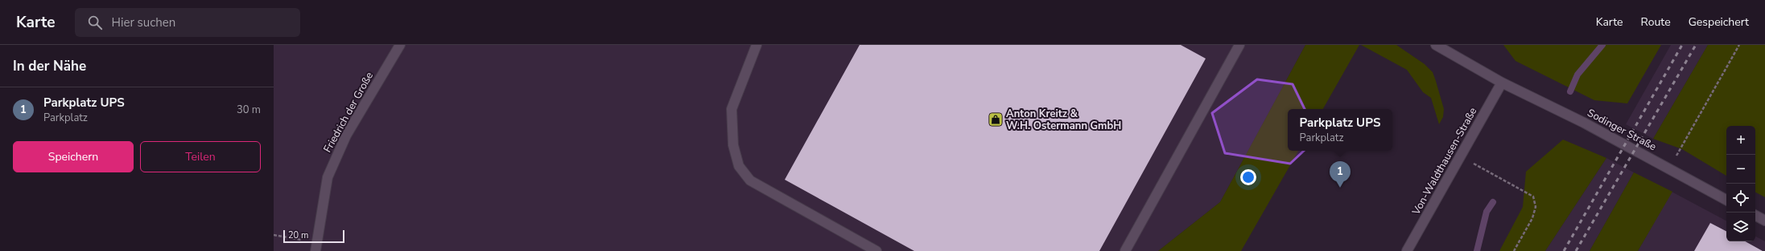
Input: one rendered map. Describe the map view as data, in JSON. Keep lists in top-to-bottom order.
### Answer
{
  "streets": {
    "street": ["Friedrich der Große", "Sodinger Straße", "Von-Waldthausen-Straße"]
  },
  "crossings": [
    ["Sodinger Straße", "Von-Waldthausen-Straße"]
  ],
  "places": {
    "shop": ["Anton Kreitz & W.H. Ostermann GmbH"]
  },
  "scale_bar": "20 m",
  "page": {
    "header": "Karte",
    "search": "Hier suchen",
    "nav": ["Karte", "Route", "Gespeichert"],
    "heading": "In der Nähe",
    "list": [
      {
        "mark": "1",
        "name": "Parkplatz UPS",
        "note": "Parkplatz",
        "value": "30 m"
      }
    ],
    "popup": ["Parkplatz UPS", "Parkplatz"],
    "map_buttons": ["+", "−"],
    "buttons": ["Speichern", "Teilen"],
    "pins": "1",
    "scale": "20 m"
  }
}
